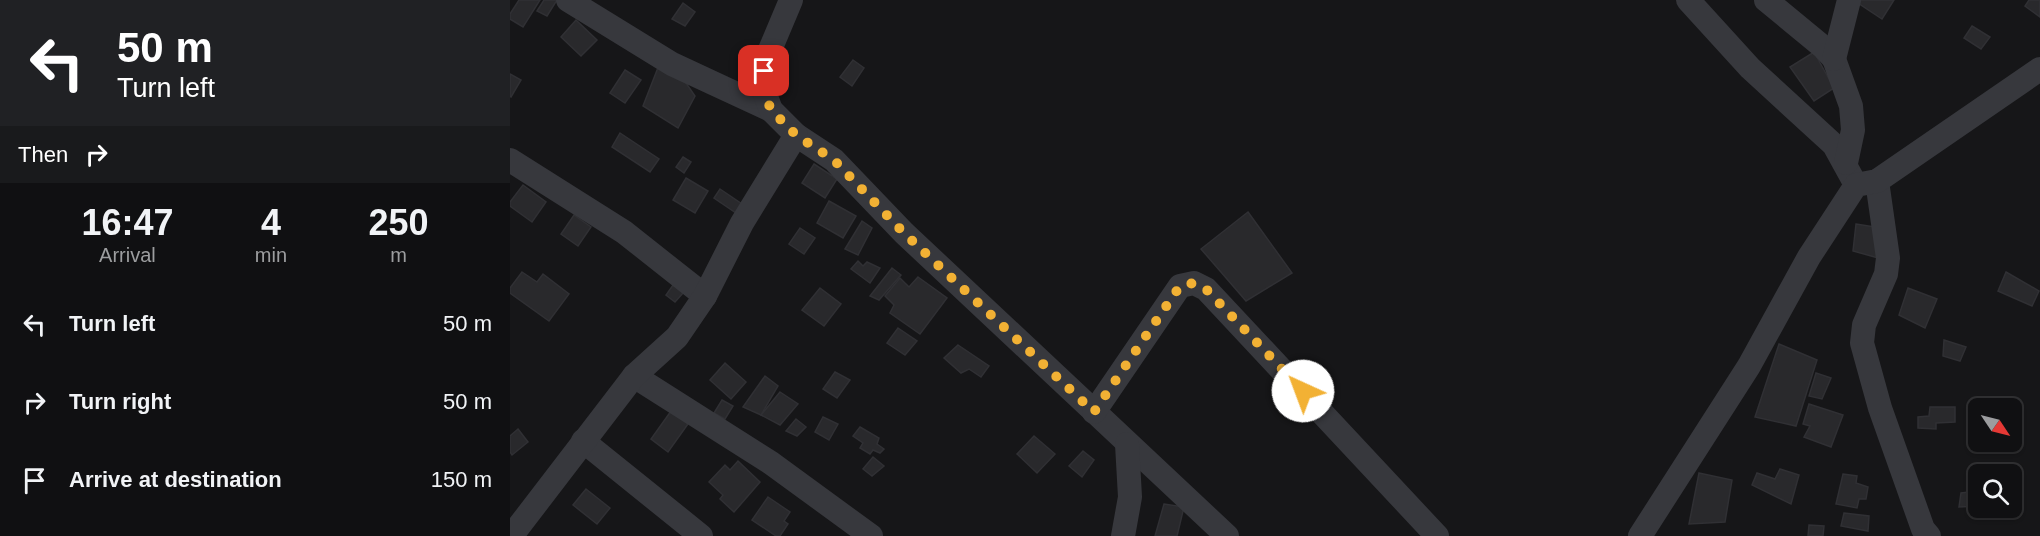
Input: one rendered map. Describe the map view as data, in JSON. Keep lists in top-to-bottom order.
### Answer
{
  "north": "bottom right",
  "page": {
    "turn": ["50 m", "Turn left"],
    "then": "Then",
    "eta": [
      "16:47",
      "Arrival",
      "4",
      "min",
      "250",
      "m"
    ],
    "list": [
      {
        "name": "Turn left",
        "value": "50 m"
      },
      {
        "name": "Turn right",
        "value": "50 m"
      },
      {
        "name": "Arrive at destination",
        "value": "150 m"
      }
    ]
  }
}
